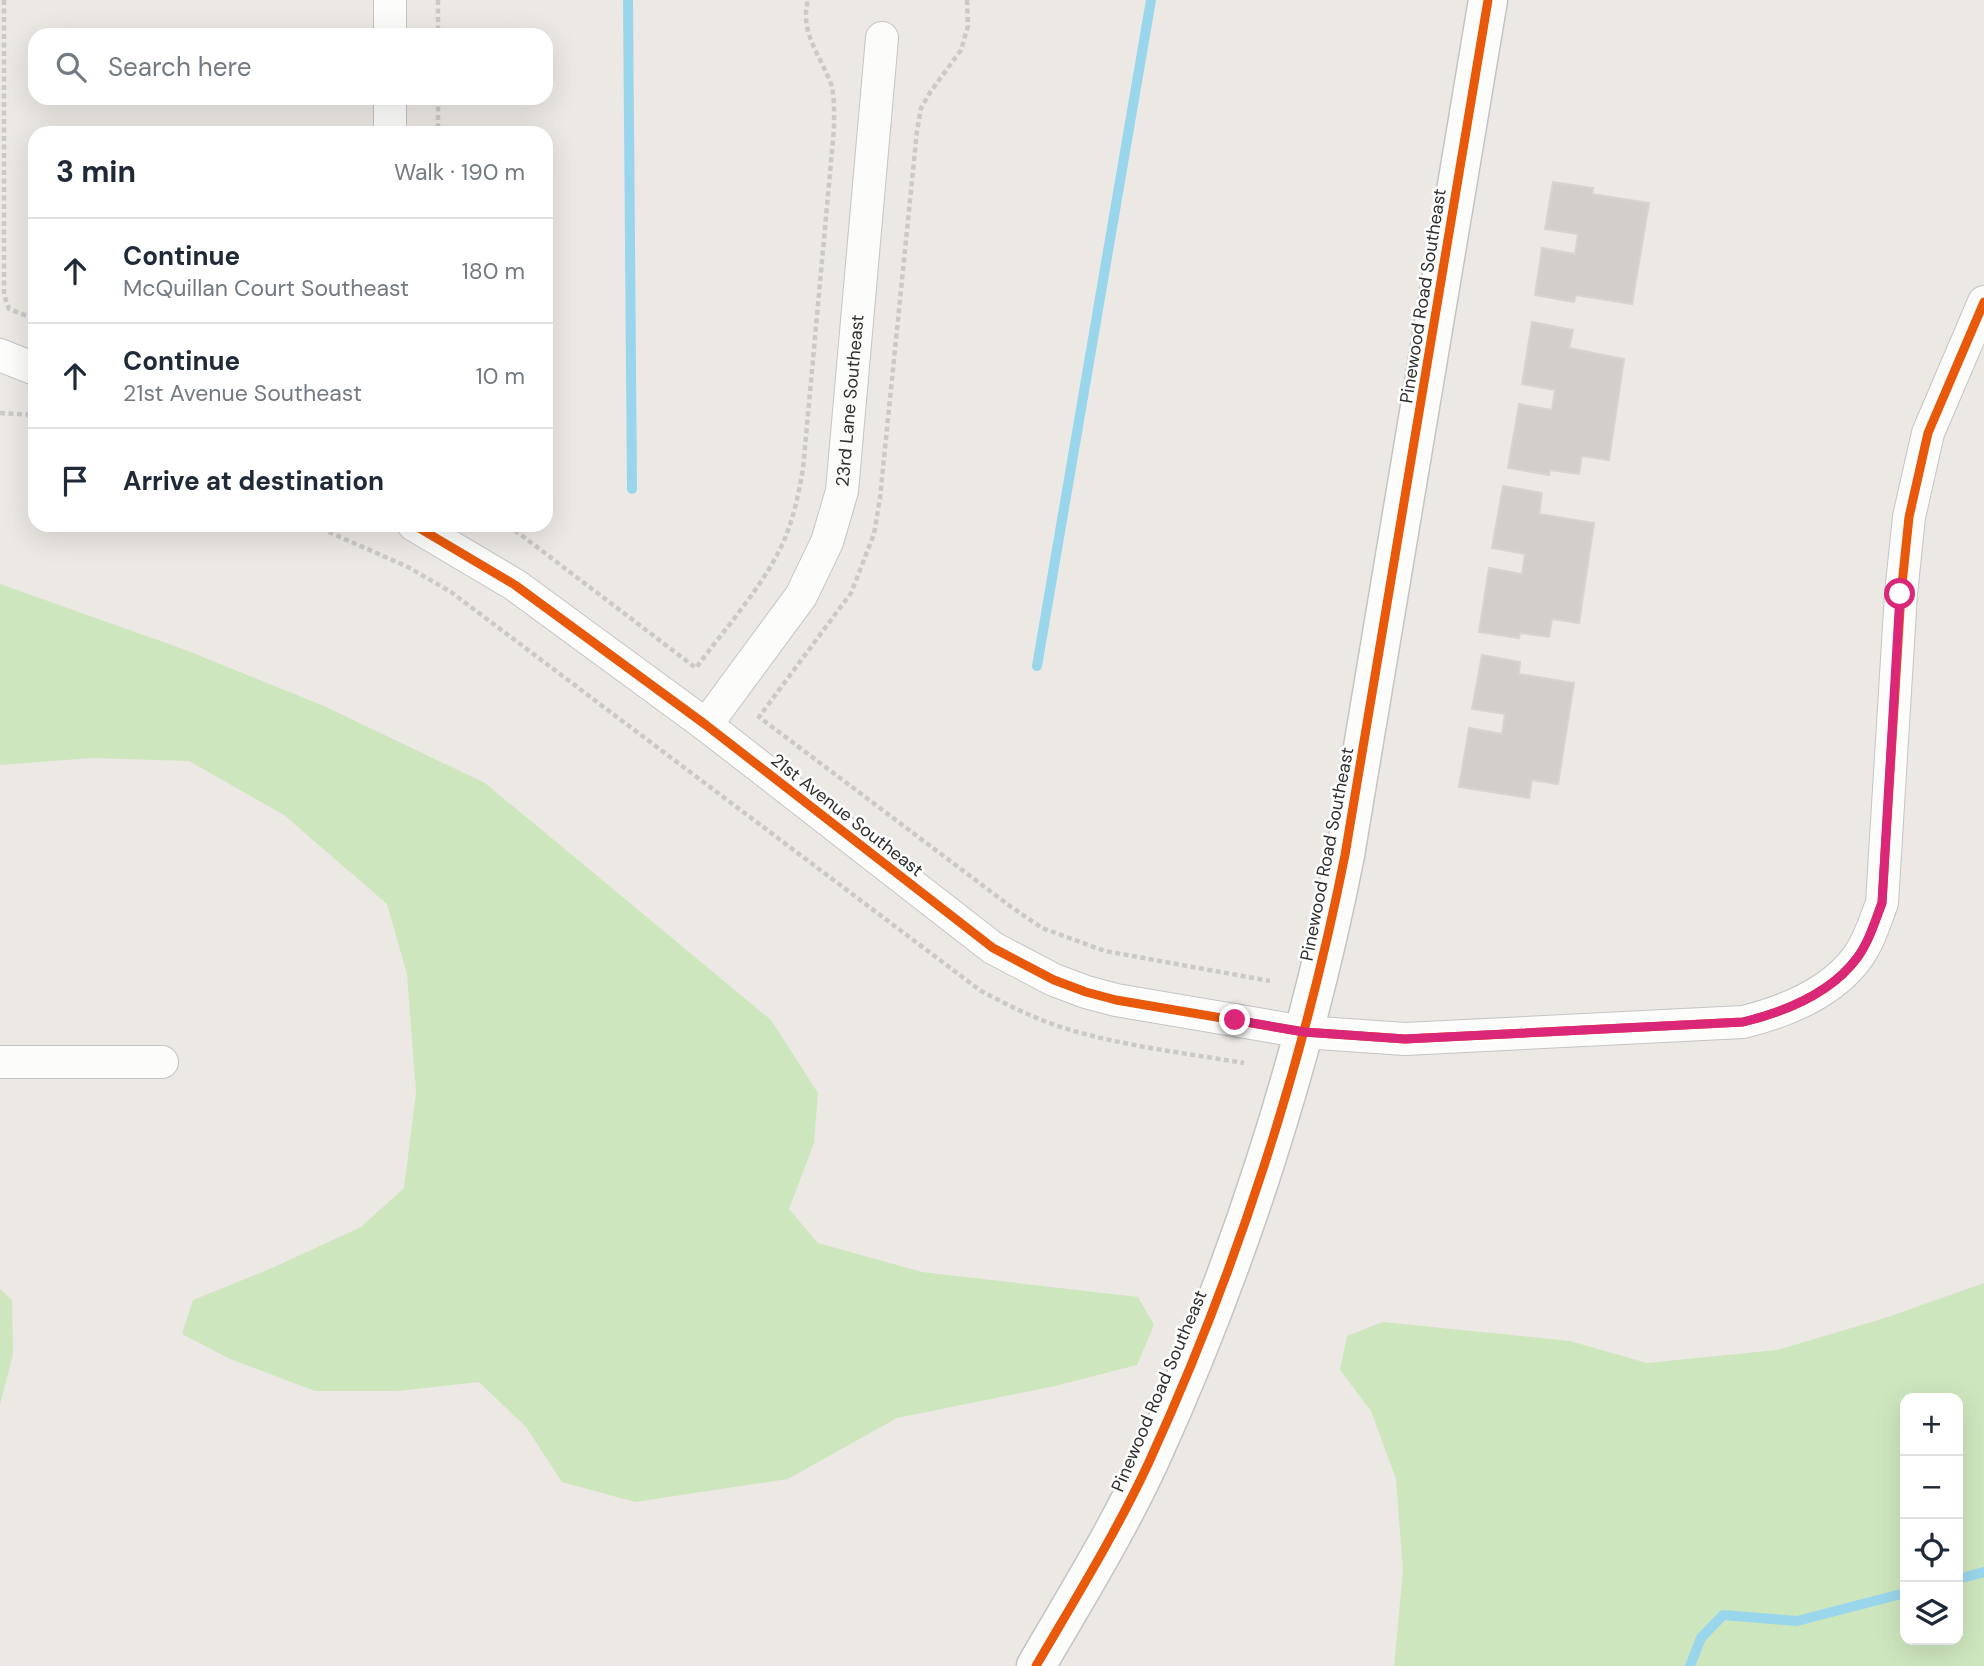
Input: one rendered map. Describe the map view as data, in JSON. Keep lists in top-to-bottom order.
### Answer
{
  "streets": {
    "street": ["Pinewood Road Southeast", "23rd Lane Southeast", "21st Avenue Southeast"]
  },
  "crossings": [
    ["Pinewood Road Southeast", "21st Avenue Southeast"],
    ["23rd Lane Southeast", "21st Avenue Southeast"]
  ],
  "page": {
    "search": "Search here",
    "heading": ["3 min", "Walk · 190 m"],
    "list": [
      ["Continue", "McQuillan Court Southeast", "180 m"],
      ["Continue", "21st Avenue Southeast", "10 m"],
      "Arrive at destination"
    ],
    "map_buttons": ["+", "−"]
  }
}
